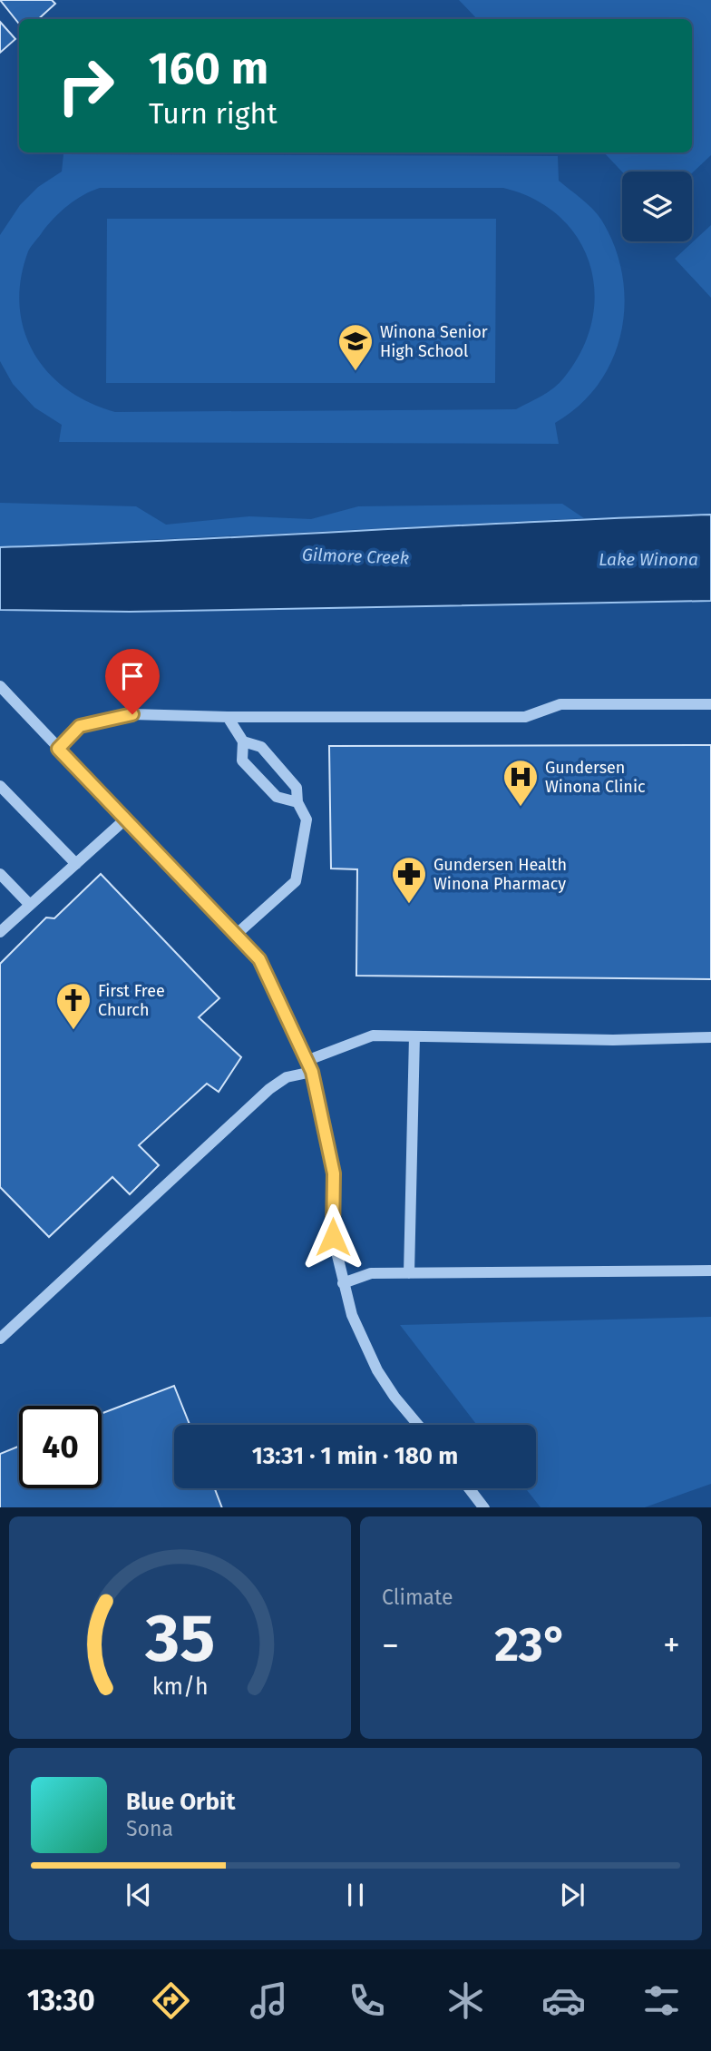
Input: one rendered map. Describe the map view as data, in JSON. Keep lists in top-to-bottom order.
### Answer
{
  "water": ["Gilmore Creek", "Lake Winona"],
  "places": {
    "school or university": ["Winona Senior High School"],
    "hospital": ["Gundersen Winona Clinic"],
    "pharmacy": ["Gundersen Health Winona Pharmacy"],
    "church": ["First Free Church"]
  },
  "page": {
    "turn": ["160 m", "Turn right"],
    "limit": "40",
    "trip": "13:31 · 1 min · 180 m",
    "tile": "Climate",
    "heat": ["−", "23°", "+"],
    "song": ["Blue Orbit", "Sona"],
    "tabs": "13:30",
    "gauge": ["35", "km/h"]
  }
}
